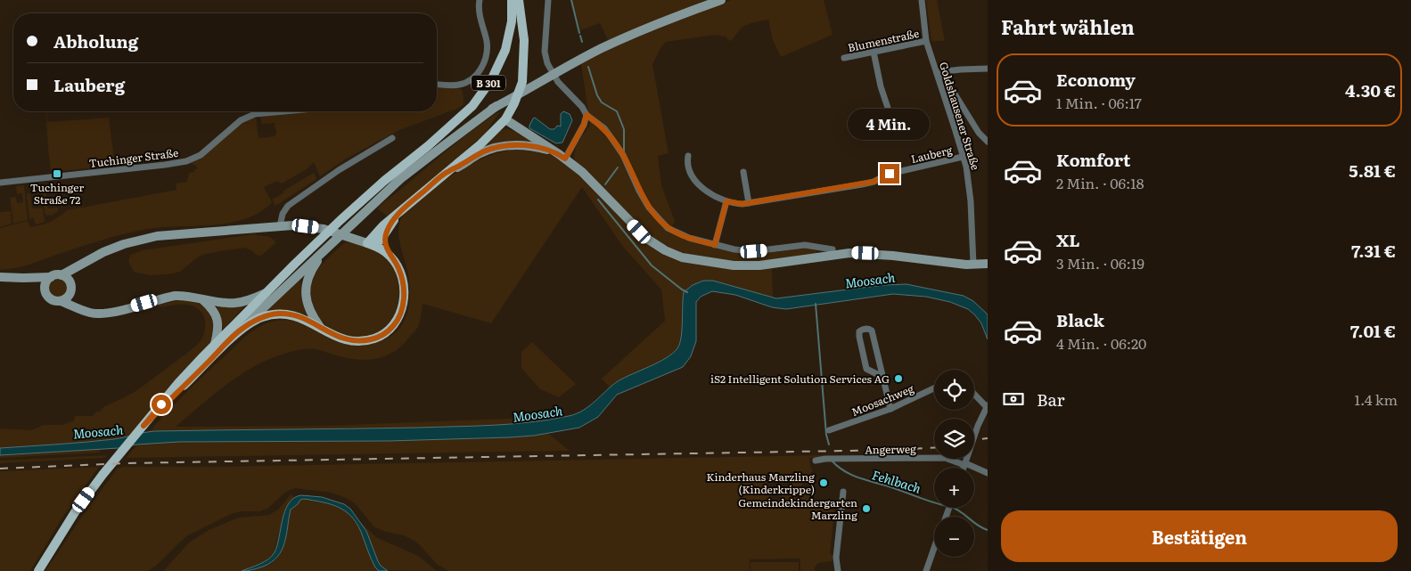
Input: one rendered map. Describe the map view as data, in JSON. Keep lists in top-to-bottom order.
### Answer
{
  "streets": {
    "main road": ["B 301"],
    "street": [
      "Blumenstraße",
      "Goldshausener Straße",
      "Lauberg",
      "Tuchinger Straße",
      "Moosachweg",
      "Angerweg"
    ]
  },
  "crossings": [
    ["Blumenstraße", "Goldshausener Straße"],
    ["Goldshausener Straße", "Lauberg"]
  ],
  "water": ["Moosach", "Fehlbach"],
  "places": {
    "transit": ["Tuchinger Straße 72"],
    "other": ["iS2 Intelligent Solution Services AG", "Kinderhaus Marzling (Kinderkrippe)", "Gemeindekindergarten Marzling"]
  },
  "page": {
    "heading": "Fahrt wählen",
    "banner": ["Abholung", "Lauberg"],
    "list": [
      {
        "name": "Economy",
        "note": "1 Min. · 06:17",
        "value": "4.30 €"
      },
      {
        "name": "Komfort",
        "note": "2 Min. · 06:18",
        "value": "5.81 €"
      },
      {
        "name": "XL",
        "note": "3 Min. · 06:19",
        "value": "7.31 €"
      },
      {
        "name": "Black",
        "note": "4 Min. · 06:20",
        "value": "7.01 €"
      }
    ],
    "bubble": "4 Min.",
    "map_buttons": ["+", "−"],
    "pay": ["Bar", "1.4 km"],
    "buttons": "Bestätigen"
  }
}
